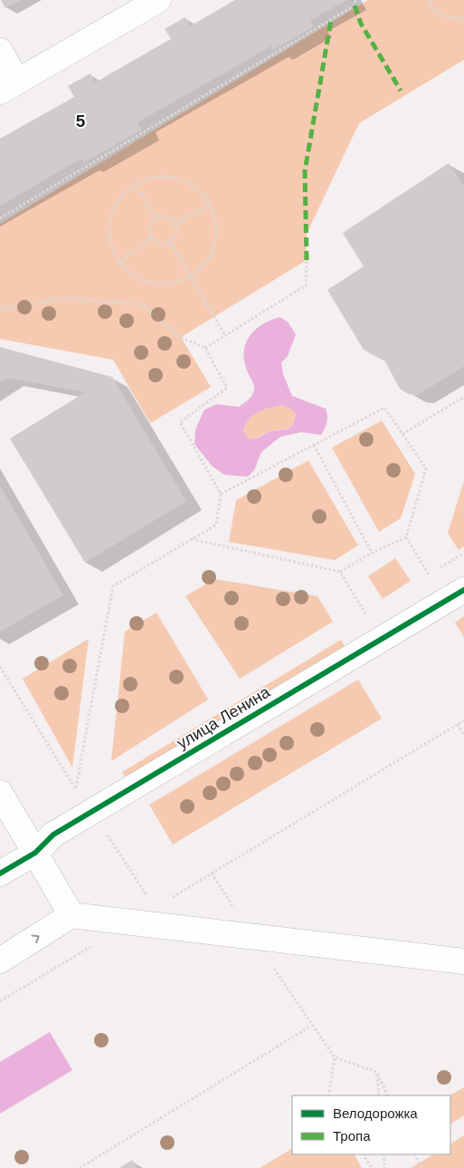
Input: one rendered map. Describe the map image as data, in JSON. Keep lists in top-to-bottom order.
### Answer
{
  "streets": {
    "street": ["улица Ленина"]
  },
  "districts": ["5"],
  "legend": ["Велодорожка", "Тропа"]
}
